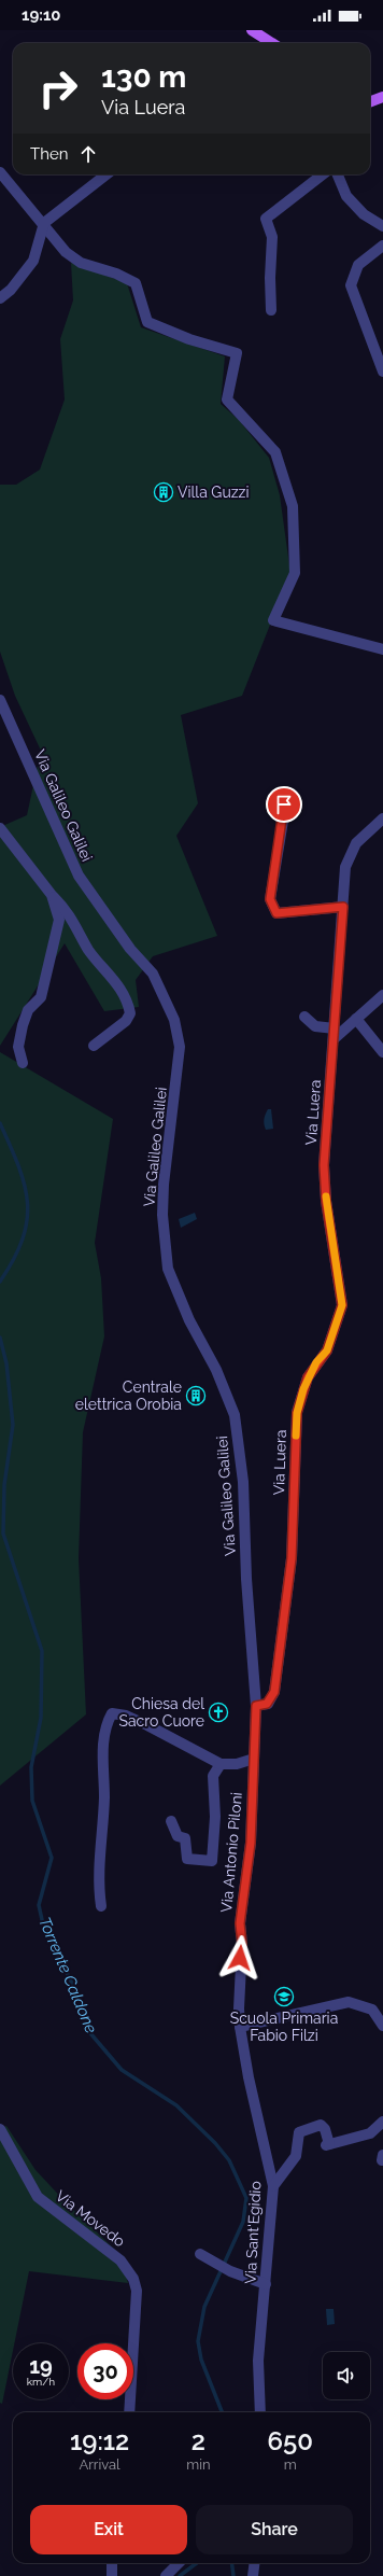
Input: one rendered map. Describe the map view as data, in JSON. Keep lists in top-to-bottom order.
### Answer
{
  "streets": {
    "street": [
      "Via Galileo Galilei",
      "Via Luera",
      "Via Antonio Piloni",
      "Via Movedo",
      "Via Sant'Egidio"
    ]
  },
  "crossings": [
    ["Via Galileo Galilei", "Via Luera"],
    ["Via Galileo Galilei", "Via Antonio Piloni"],
    ["Via Luera", "Via Antonio Piloni"],
    ["Via Antonio Piloni", "Via Sant'Egidio"]
  ],
  "water": ["Torrente Caldone"],
  "places": {
    "building": ["Villa Guzzi", "Centrale elettrica Orobia"],
    "church": ["Chiesa del Sacro Cuore"],
    "school or university": ["Scuola Primaria Fabio Filzi"]
  },
  "page": {
    "status": "19:10",
    "turn": ["130 m", "Via Luera"],
    "then": "Then",
    "speed": "19 km/h",
    "limit": "30",
    "eta": [
      "19:12",
      "Arrival",
      "2",
      "min",
      "650",
      "m"
    ],
    "buttons": ["Exit", "Share"]
  }
}
